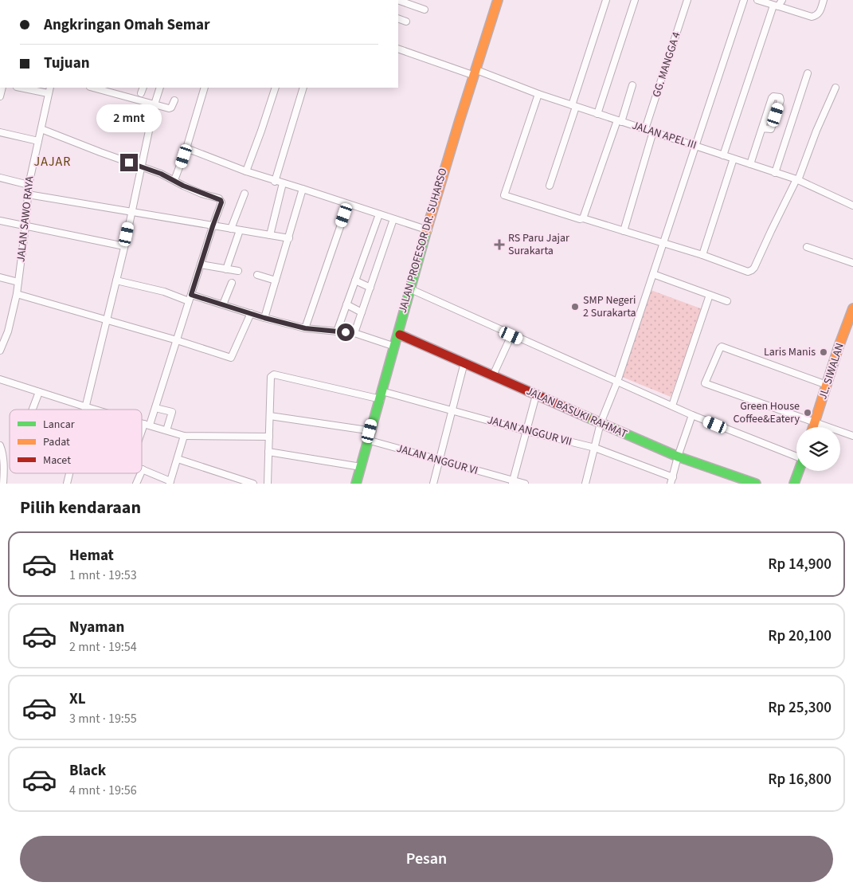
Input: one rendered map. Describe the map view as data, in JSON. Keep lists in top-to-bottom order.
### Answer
{
  "streets": {
    "main road": ["JALAN PROFESOR DR. SUHARSO", "JL. SIWALAN", "JALAN BASUKI RAHMAT"],
    "street": [
      "GG. MANGGA 4",
      "JALAN APEL III",
      "JALAN SAWO RAYA",
      "JALAN ANGGUR VII",
      "JALAN ANGGUR VI"
    ]
  },
  "crossings": [
    ["GG. MANGGA 4", "JALAN APEL III"],
    ["JALAN APEL III", "JALAN PROFESOR DR. SUHARSO"],
    ["JALAN PROFESOR DR. SUHARSO", "JALAN BASUKI RAHMAT"],
    ["JALAN PROFESOR DR. SUHARSO", "JALAN ANGGUR VII"],
    ["JALAN PROFESOR DR. SUHARSO", "JALAN ANGGUR VI"]
  ],
  "districts": ["JAJAR"],
  "places": {
    "health": ["RS Paru Jajar Surakarta"],
    "other": ["SMP Negeri 2 Surakarta", "Laris Manis", "Green House Coffee&Eatery"]
  },
  "legend": ["Lancar", "Padat", "Macet"],
  "page": {
    "banner": ["Angkringan Omah Semar", "Tujuan"],
    "bubble": "2 mnt",
    "heading": "Pilih kendaraan",
    "list": [
      {
        "name": "Hemat",
        "note": "1 mnt · 19:53",
        "value": "Rp 14,900"
      },
      {
        "name": "Nyaman",
        "note": "2 mnt · 19:54",
        "value": "Rp 20,100"
      },
      {
        "name": "XL",
        "note": "3 mnt · 19:55",
        "value": "Rp 25,300"
      },
      {
        "name": "Black",
        "note": "4 mnt · 19:56",
        "value": "Rp 16,800"
      }
    ],
    "buttons": "Pesan"
  }
}
